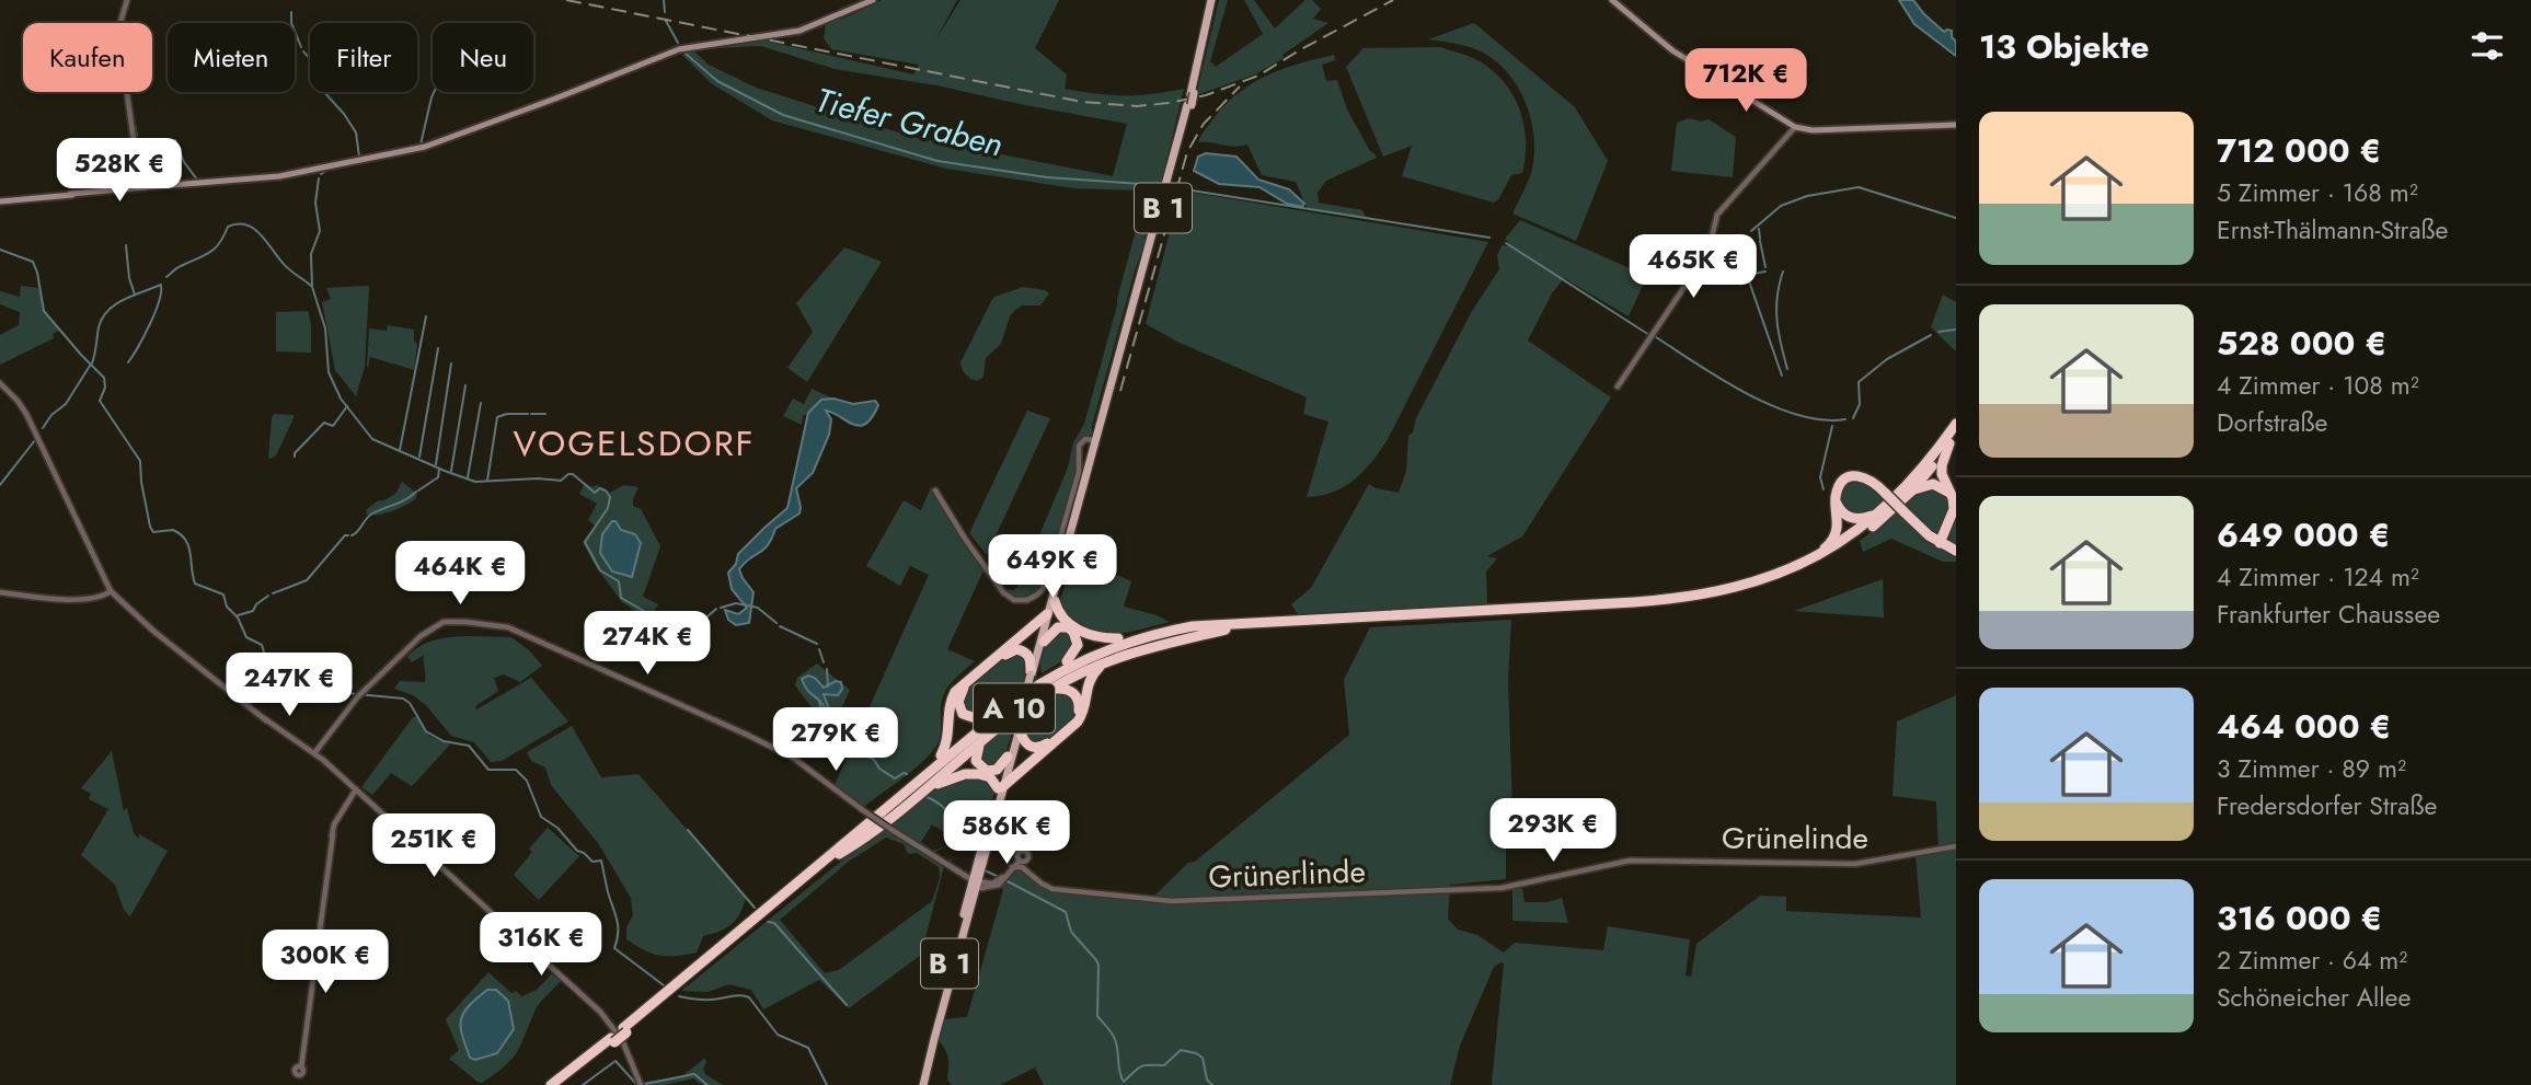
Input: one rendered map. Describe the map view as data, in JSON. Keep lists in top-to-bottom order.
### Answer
{
  "streets": {
    "highway": ["A 10"],
    "main road": ["B 1"],
    "street": ["Grünelinde", "Grünerlinde"]
  },
  "crossings": [
    ["Grünelinde", "Grünerlinde"]
  ],
  "districts": ["VOGELSDORF"],
  "water": ["Tiefer Graben"],
  "page": {
    "heading": "13 Objekte",
    "chip": [
      "Kaufen",
      "Mieten",
      "Filter",
      "Neu"
    ],
    "price": [
      "712K €",
      "528K €",
      "465K €",
      "649K €",
      "464K €",
      "274K €",
      "247K €",
      "279K €",
      "293K €",
      "586K €",
      "251K €",
      "316K €",
      "300K €"
    ],
    "list": [
      {
        "name": "712 000 €",
        "note": "5 Zimmer · 168 m² · Ernst-Thälmann-Straße"
      },
      {
        "name": "528 000 €",
        "note": "4 Zimmer · 108 m² · Dorfstraße"
      },
      {
        "name": "649 000 €",
        "note": "4 Zimmer · 124 m² · Frankfurter Chaussee"
      },
      {
        "name": "464 000 €",
        "note": "3 Zimmer · 89 m² · Fredersdorfer Straße"
      },
      {
        "name": "316 000 €",
        "note": "2 Zimmer · 64 m² · Schöneicher Allee"
      }
    ]
  }
}
